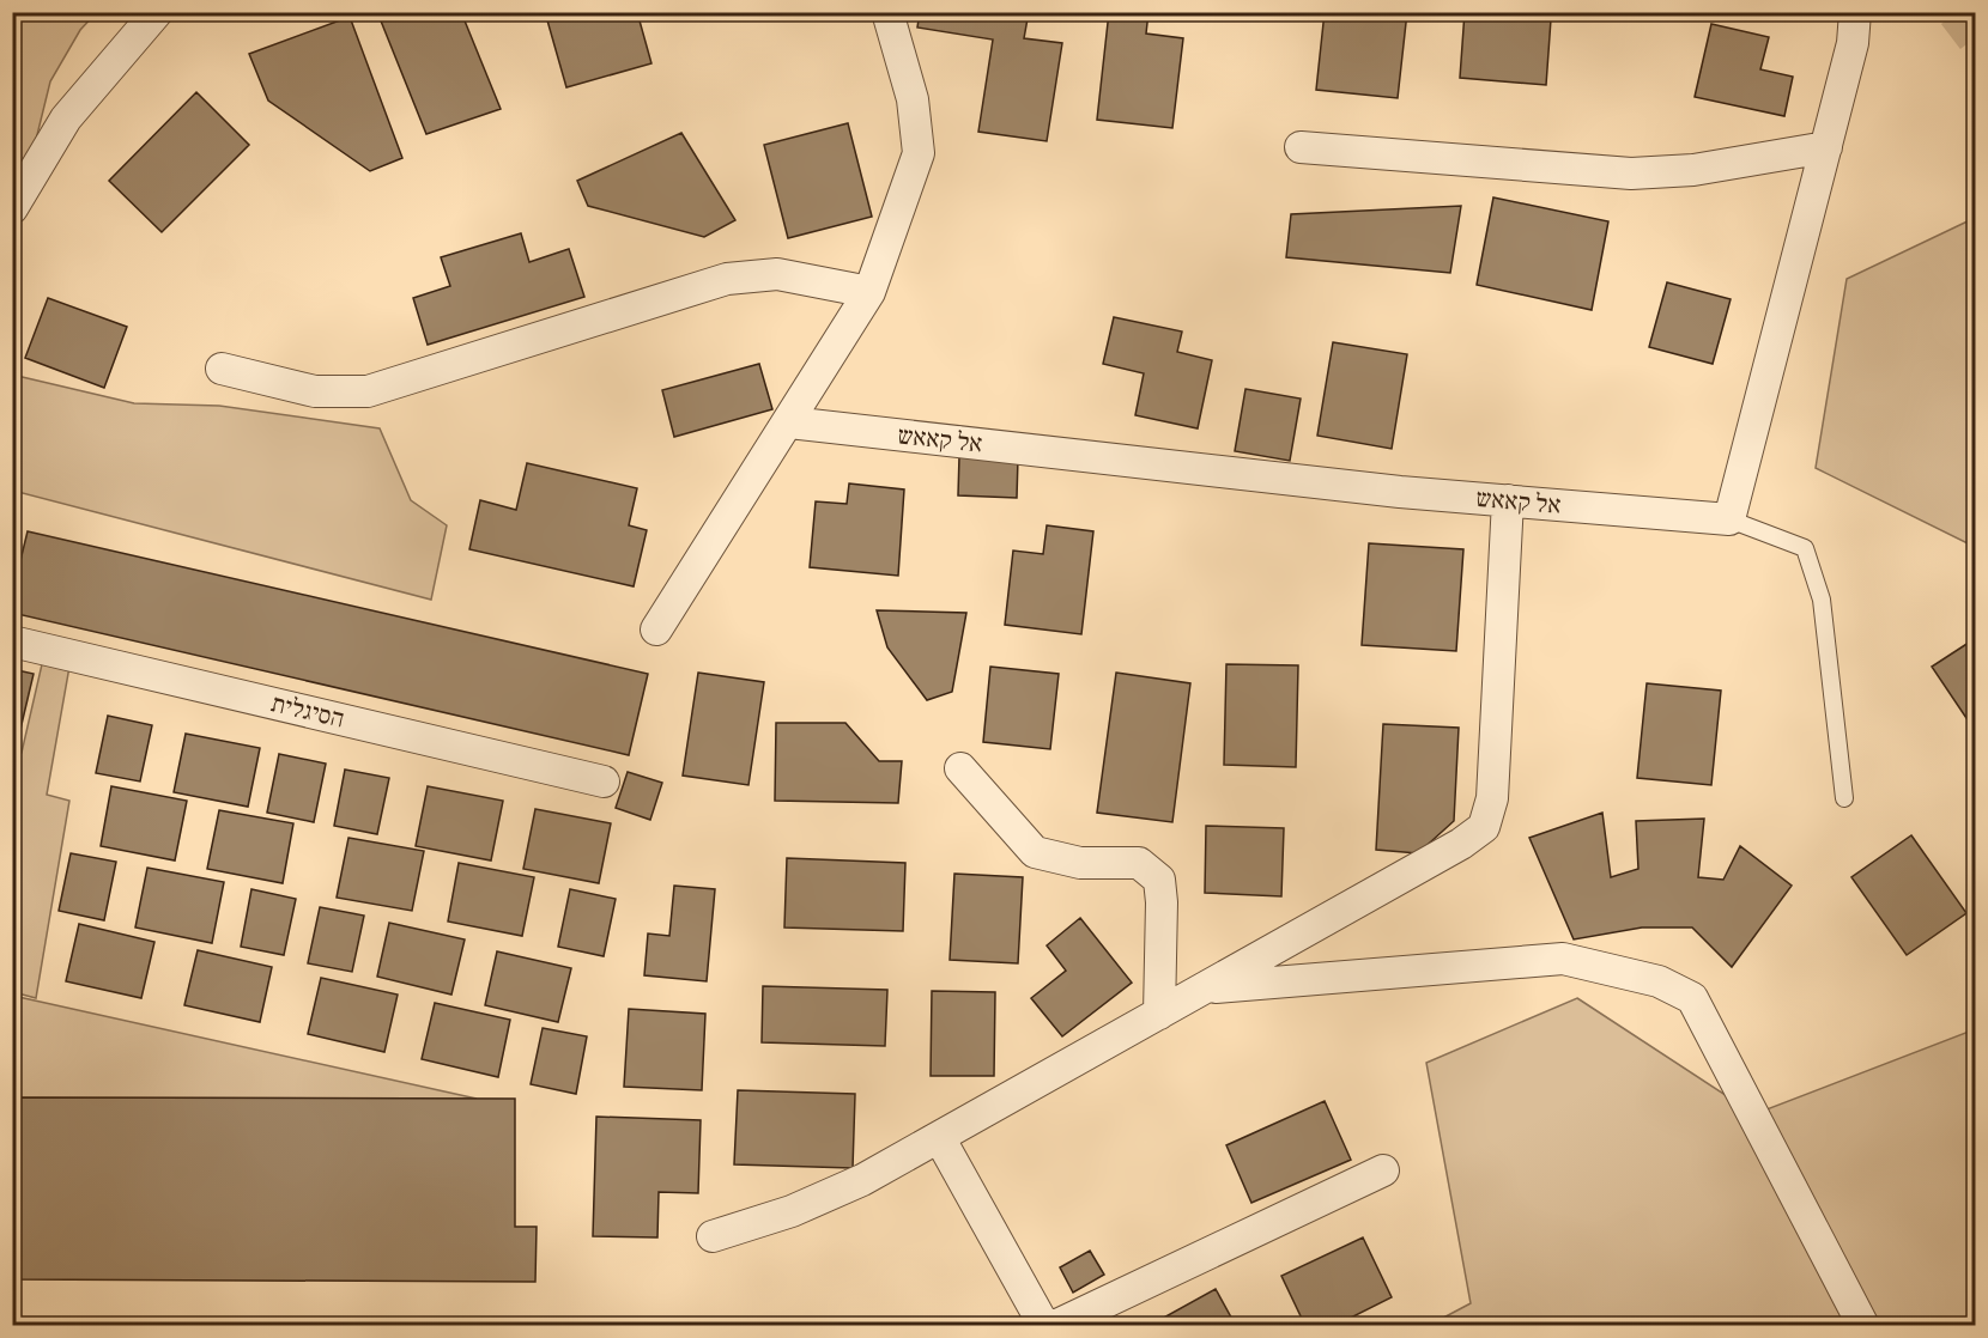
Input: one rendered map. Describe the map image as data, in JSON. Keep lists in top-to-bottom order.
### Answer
{
  "streets": {
    "street": ["אל קאאש", "הסיגלית"]
  }
}
